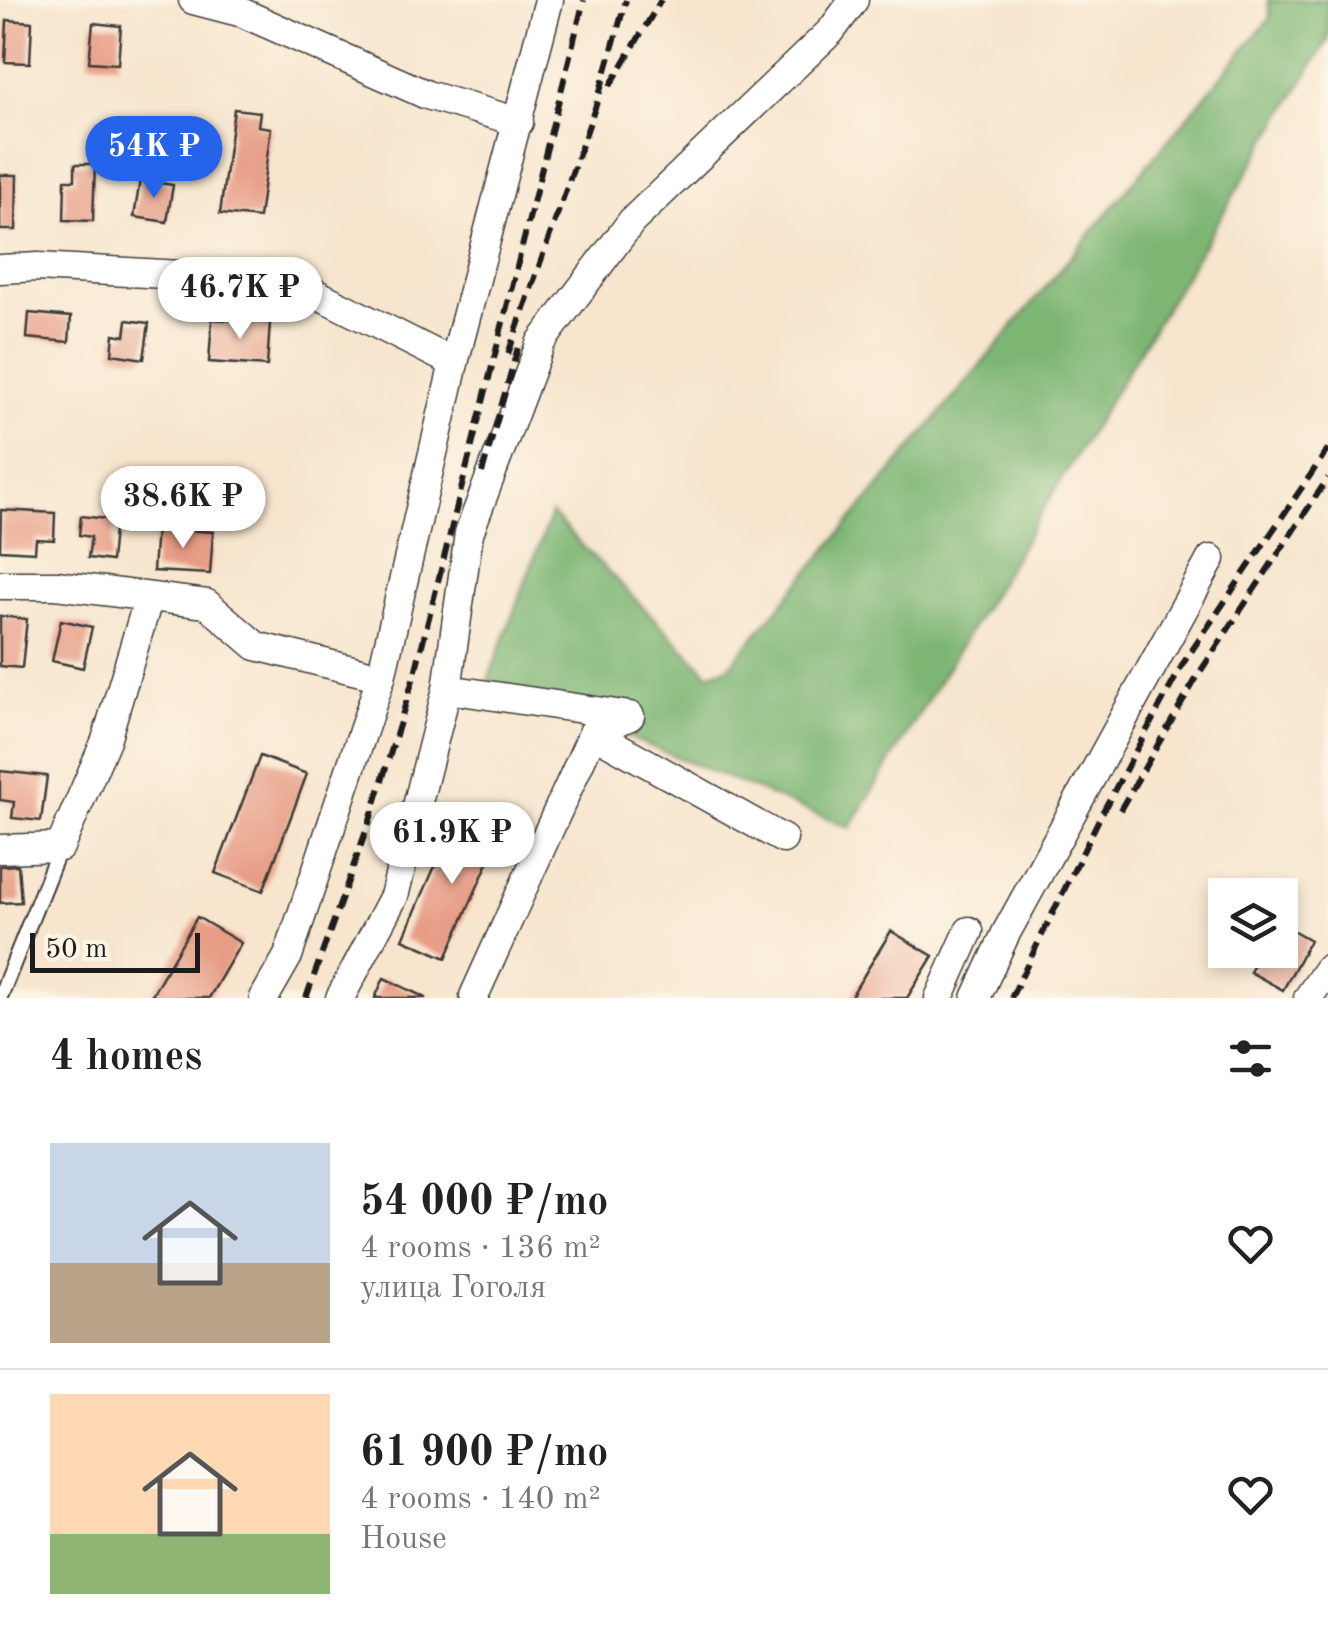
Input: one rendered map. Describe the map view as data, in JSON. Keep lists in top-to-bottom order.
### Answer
{
  "scale_bar": "50 m",
  "page": {
    "price": [
      "54K ₽",
      "46.7K ₽",
      "38.6K ₽",
      "61.9K ₽"
    ],
    "scale": "50 m",
    "heading": "4 homes",
    "list": [
      {
        "name": "54 000 ₽/mo",
        "note": "4 rooms · 136 m² · улица Гоголя"
      },
      {
        "name": "61 900 ₽/mo",
        "note": "4 rooms · 140 m² · House"
      }
    ]
  }
}
